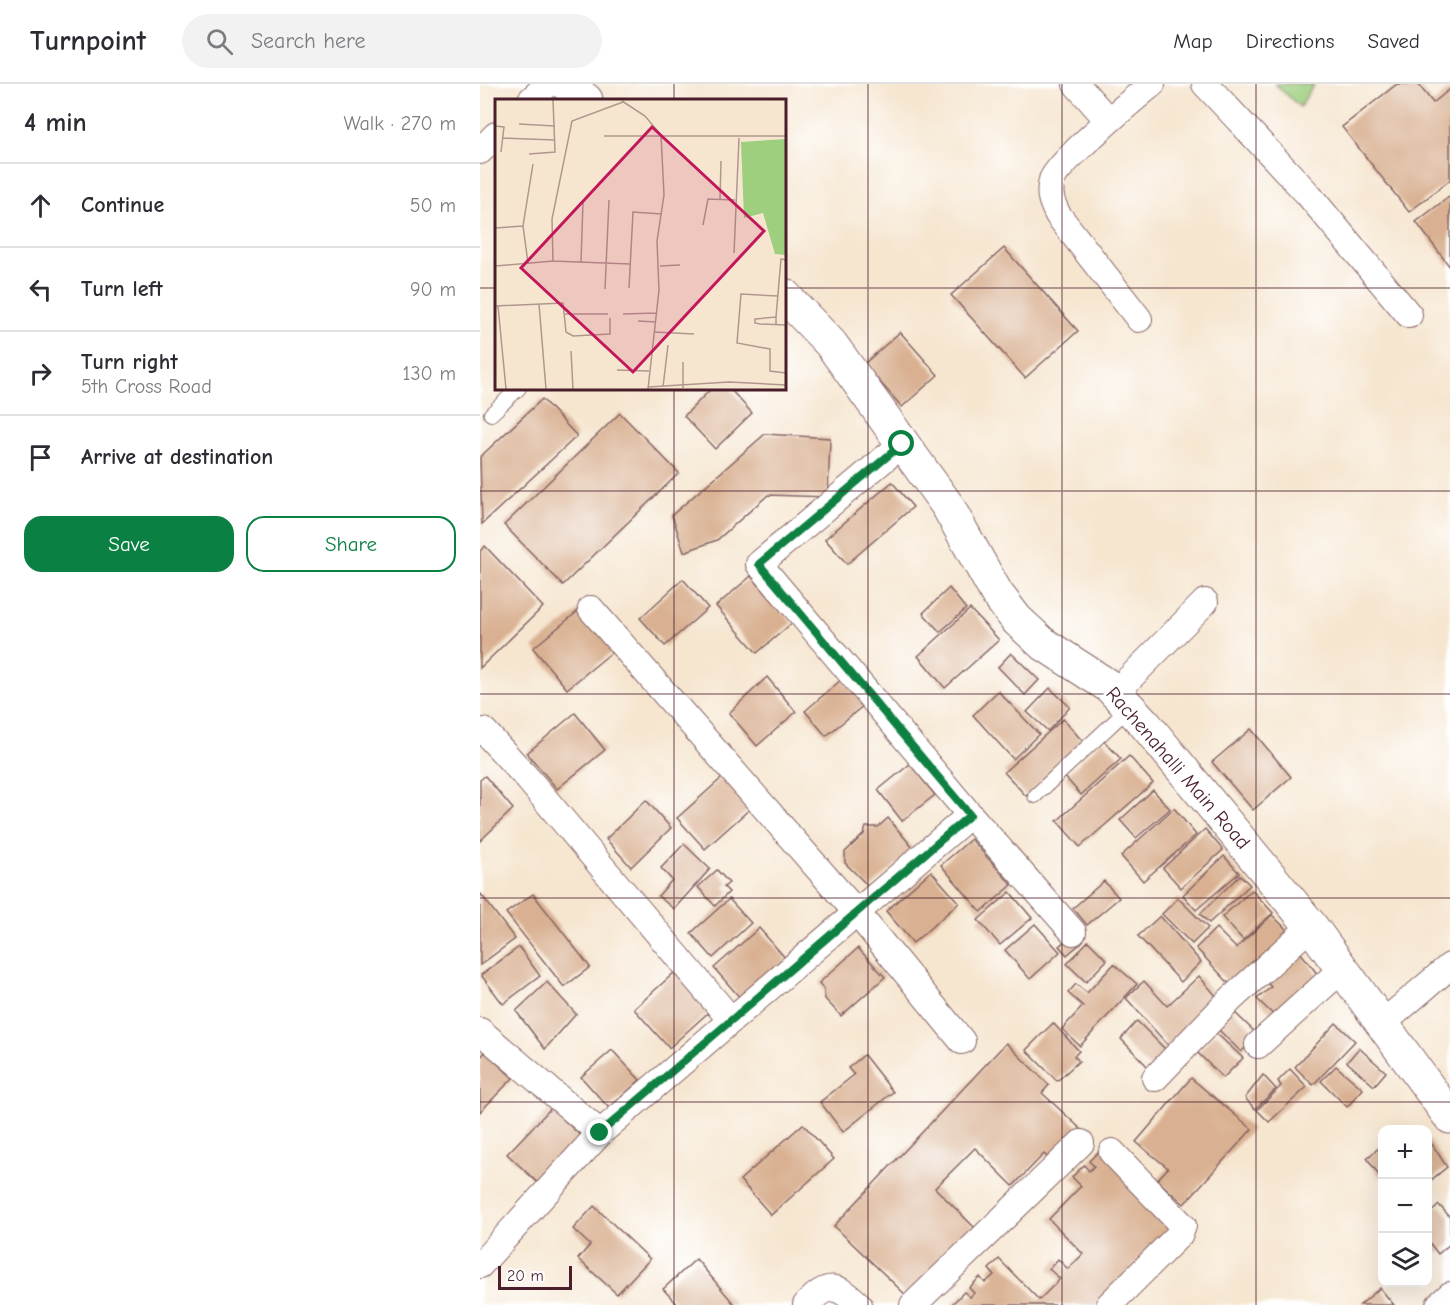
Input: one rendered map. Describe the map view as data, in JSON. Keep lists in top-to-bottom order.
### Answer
{
  "streets": {
    "street": ["Rachenahalli Main Road"]
  },
  "scale_bar": "20 m",
  "page": {
    "header": "Turnpoint",
    "search": "Search here",
    "nav": ["Map", "Directions", "Saved"],
    "heading": ["4 min", "Walk · 270 m"],
    "list": [
      ["Continue", "50 m"],
      ["Turn left", "90 m"],
      ["Turn right", "5th Cross Road", "130 m"],
      "Arrive at destination"
    ],
    "buttons": ["Save", "Share"],
    "map_buttons": ["+", "−"],
    "scale": "20 m"
  }
}
